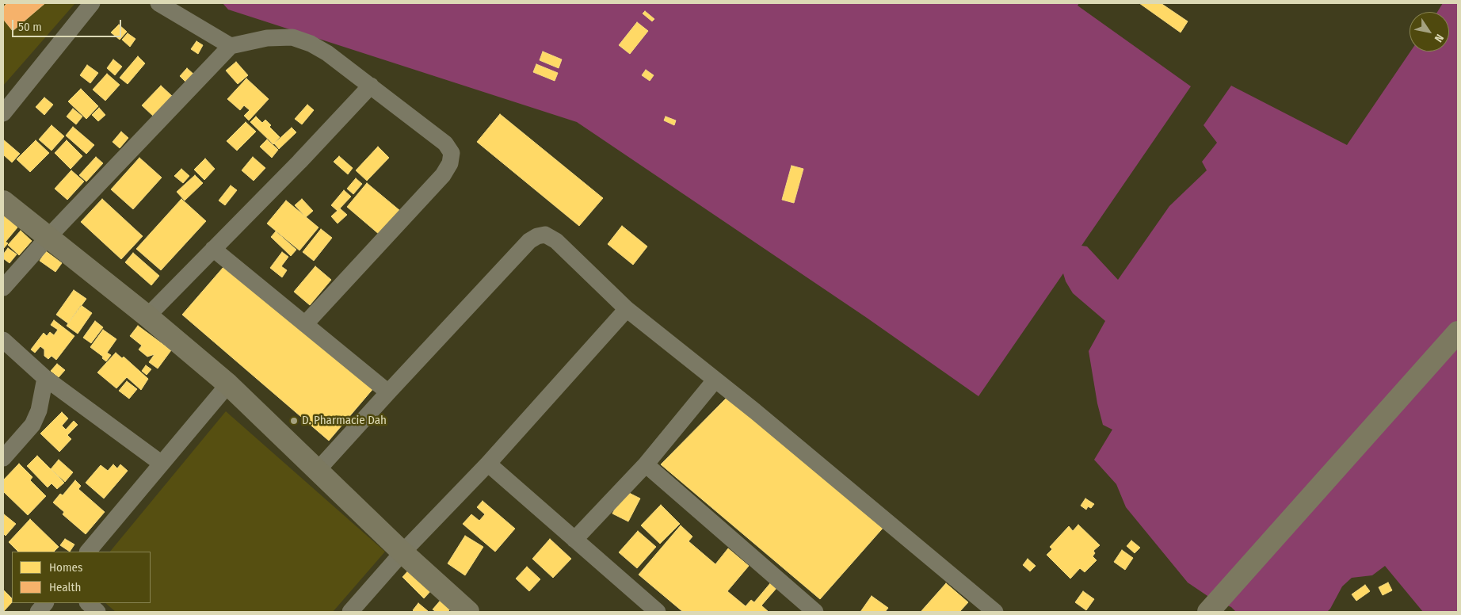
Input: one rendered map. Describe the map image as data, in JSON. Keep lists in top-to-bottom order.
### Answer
{
  "places": ["D. Pharmacie Dah"],
  "legend": ["Homes", "Health"],
  "scale_bar": "50 m",
  "north": "bottom right"
}
